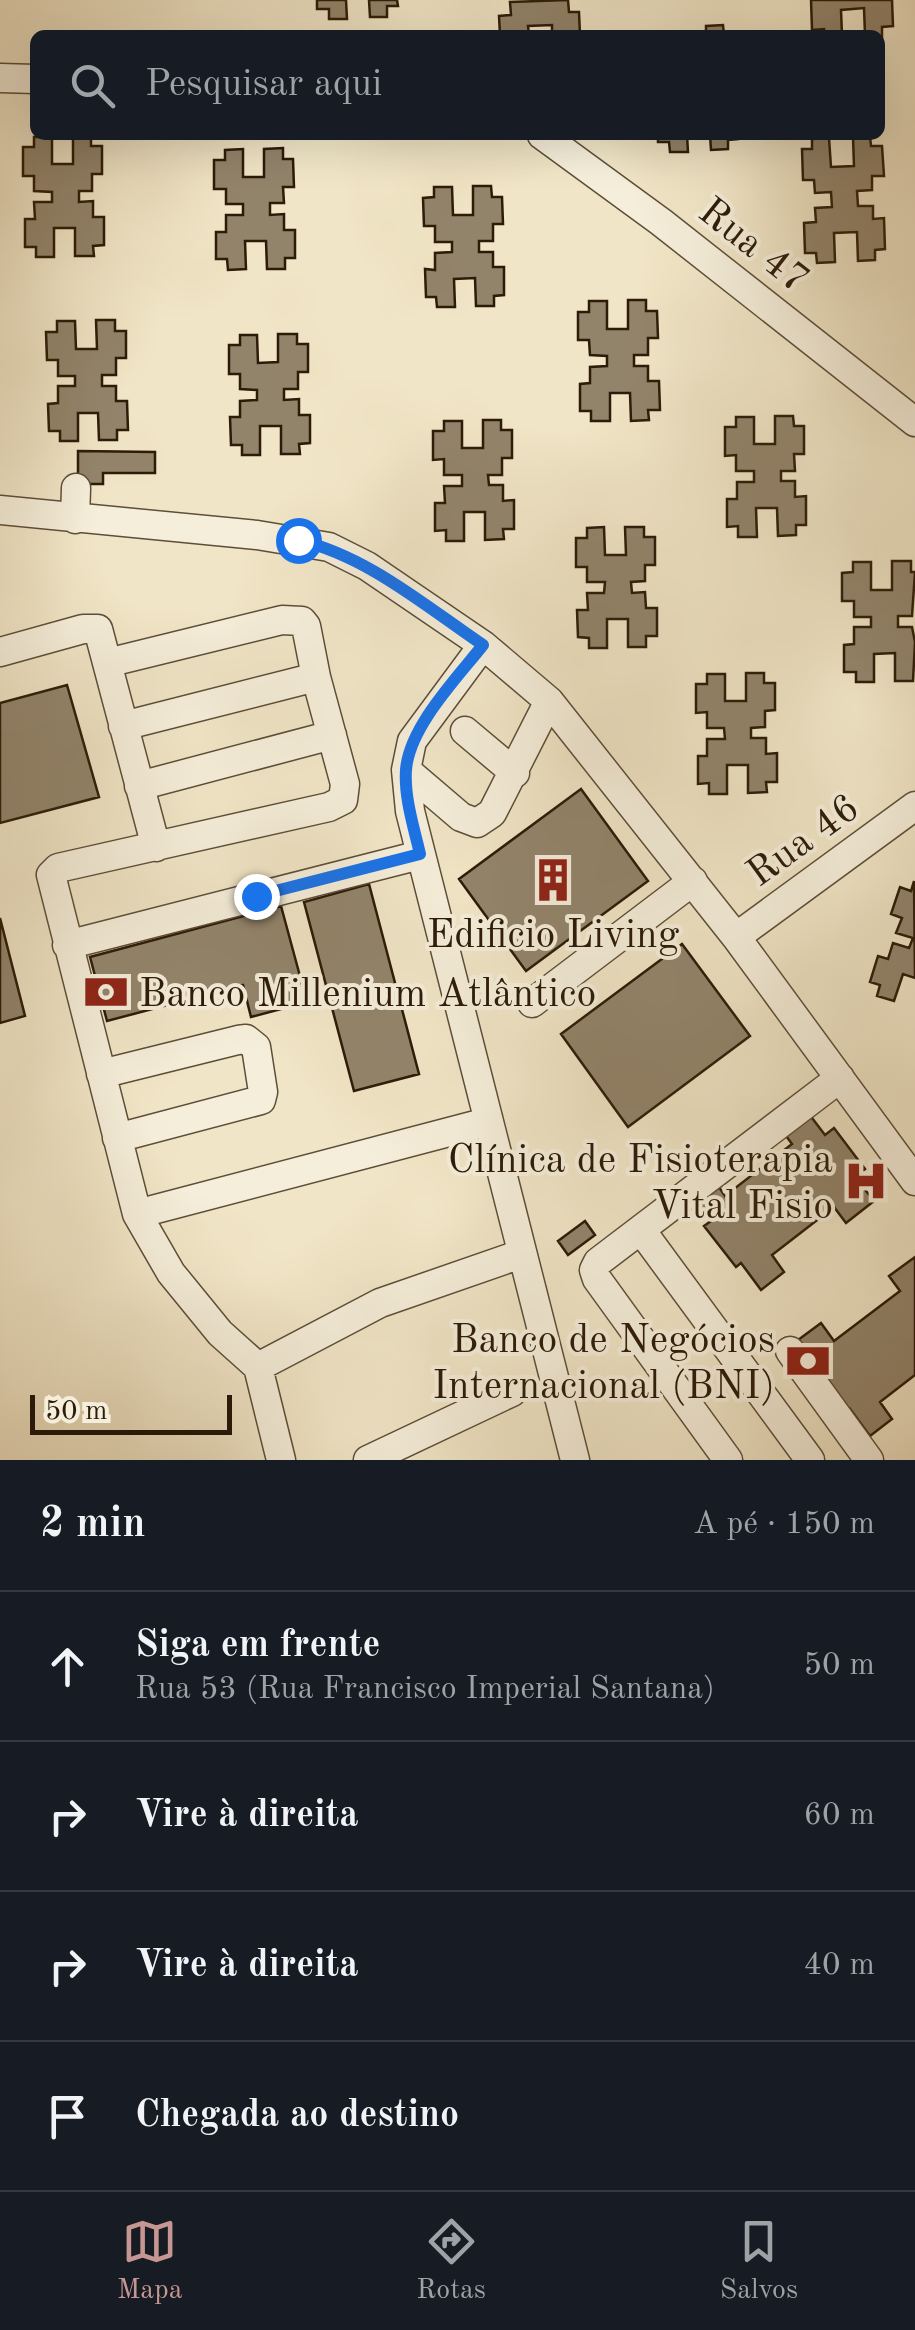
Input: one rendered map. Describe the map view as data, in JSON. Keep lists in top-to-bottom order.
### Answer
{
  "streets": {
    "street": ["Rua 47", "Rua 46"]
  },
  "places": {
    "building": ["Edificio Living"],
    "bank": ["Banco Millenium Atlântico", "Banco de Negócios Internacional (BNI)"],
    "hospital": ["Clínica de Fisioterapia Vital Fisio"]
  },
  "scale_bar": "50 m",
  "page": {
    "search": "Pesquisar aqui",
    "scale": "50 m",
    "heading": ["2 min", "A pé · 150 m"],
    "list": [
      ["Siga em frente", "Rua 53 (Rua Francisco Imperial Santana)", "50 m"],
      ["Vire à direita", "60 m"],
      ["Vire à direita", "40 m"],
      "Chegada ao destino"
    ],
    "nav": ["Mapa", "Rotas", "Salvos"]
  }
}
